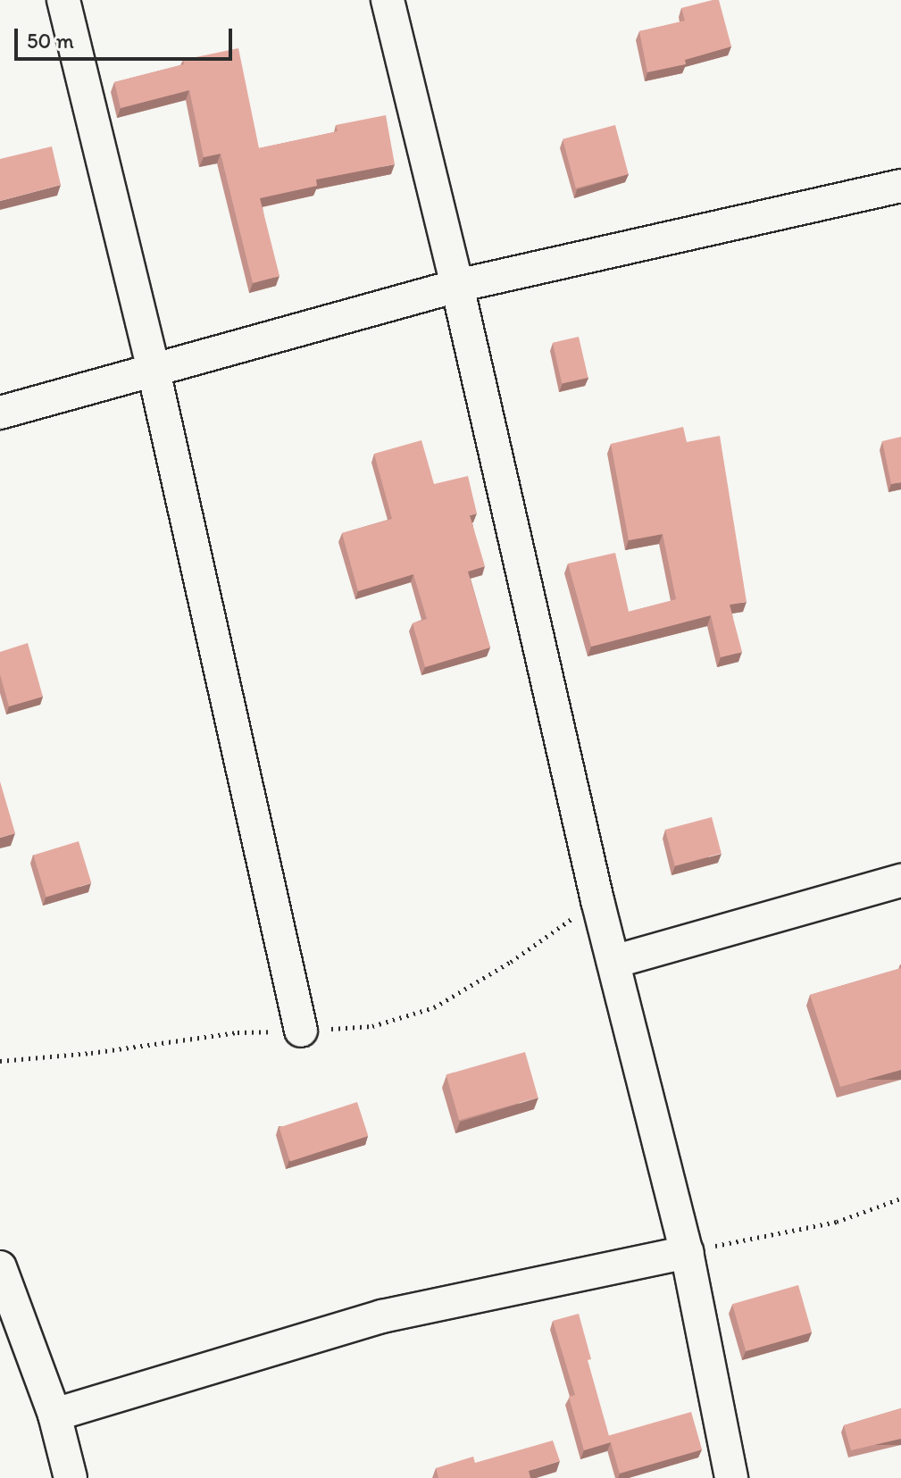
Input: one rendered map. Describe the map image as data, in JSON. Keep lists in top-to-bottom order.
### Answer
{
  "scale_bar": "50 m"
}
